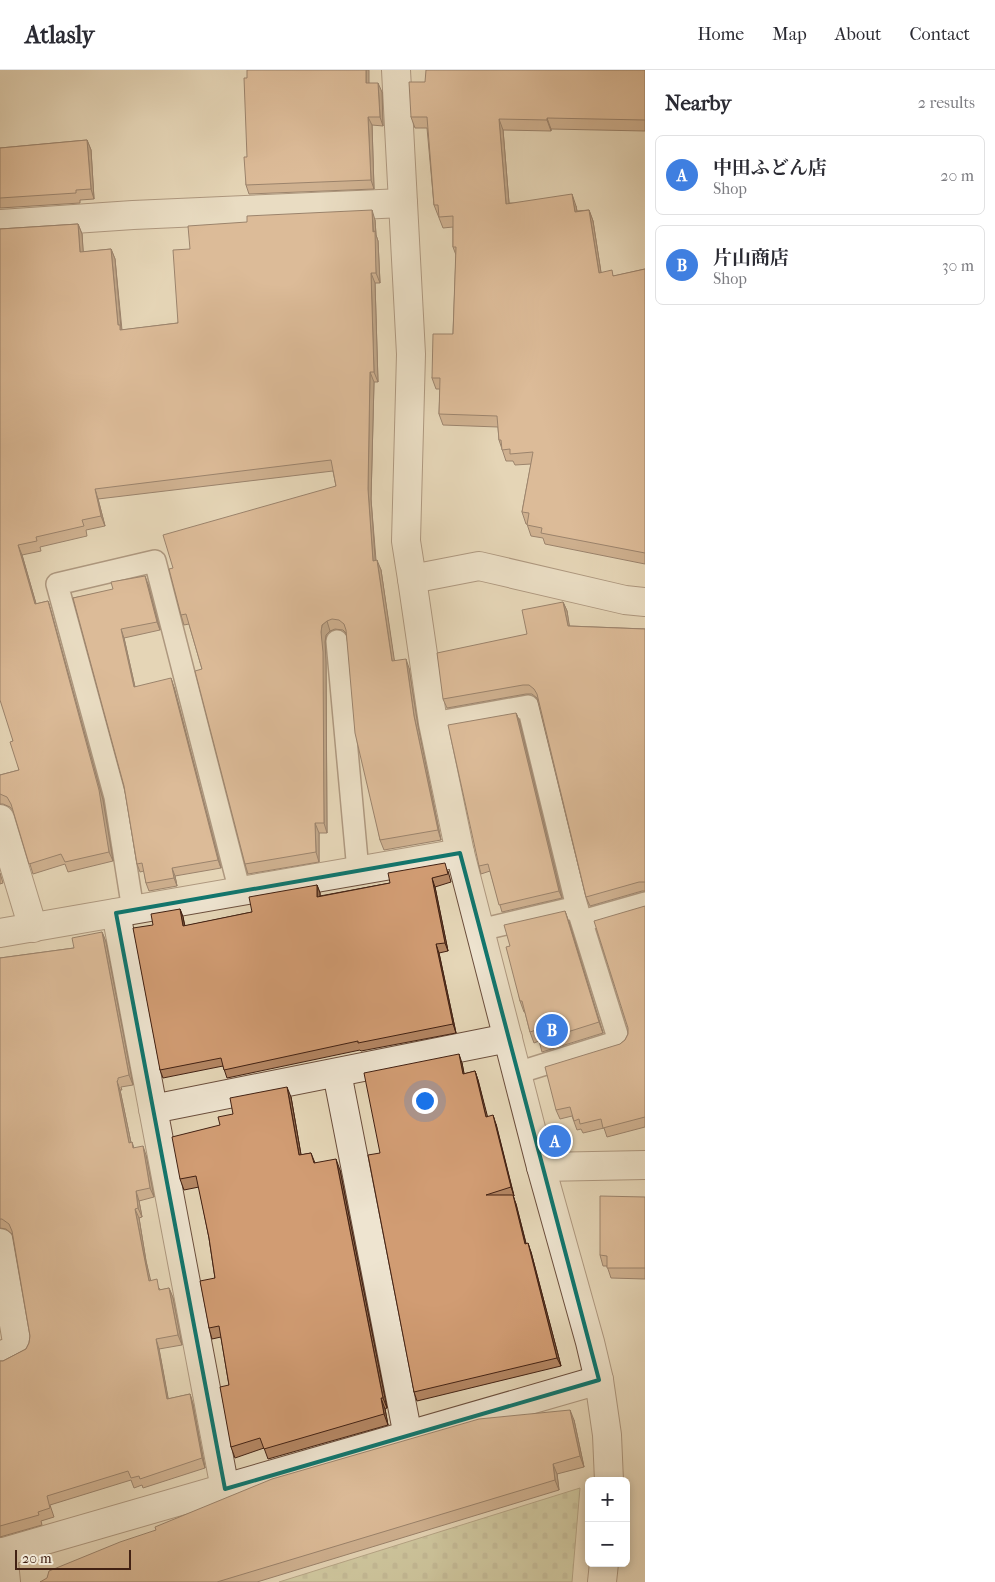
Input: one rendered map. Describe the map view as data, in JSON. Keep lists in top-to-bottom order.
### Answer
{
  "scale_bar": "20 m",
  "page": {
    "header": "Atlasly",
    "nav": [
      "Home",
      "Map",
      "About",
      "Contact"
    ],
    "heading": ["Nearby", "2 results"],
    "list": [
      {
        "mark": "A",
        "name": "中田ふどん店",
        "note": "Shop",
        "value": "20 m"
      },
      {
        "mark": "B",
        "name": "片山商店",
        "note": "Shop",
        "value": "30 m"
      }
    ],
    "pins": ["B", "A"],
    "map_buttons": ["+", "−"],
    "scale": "20 m"
  }
}
